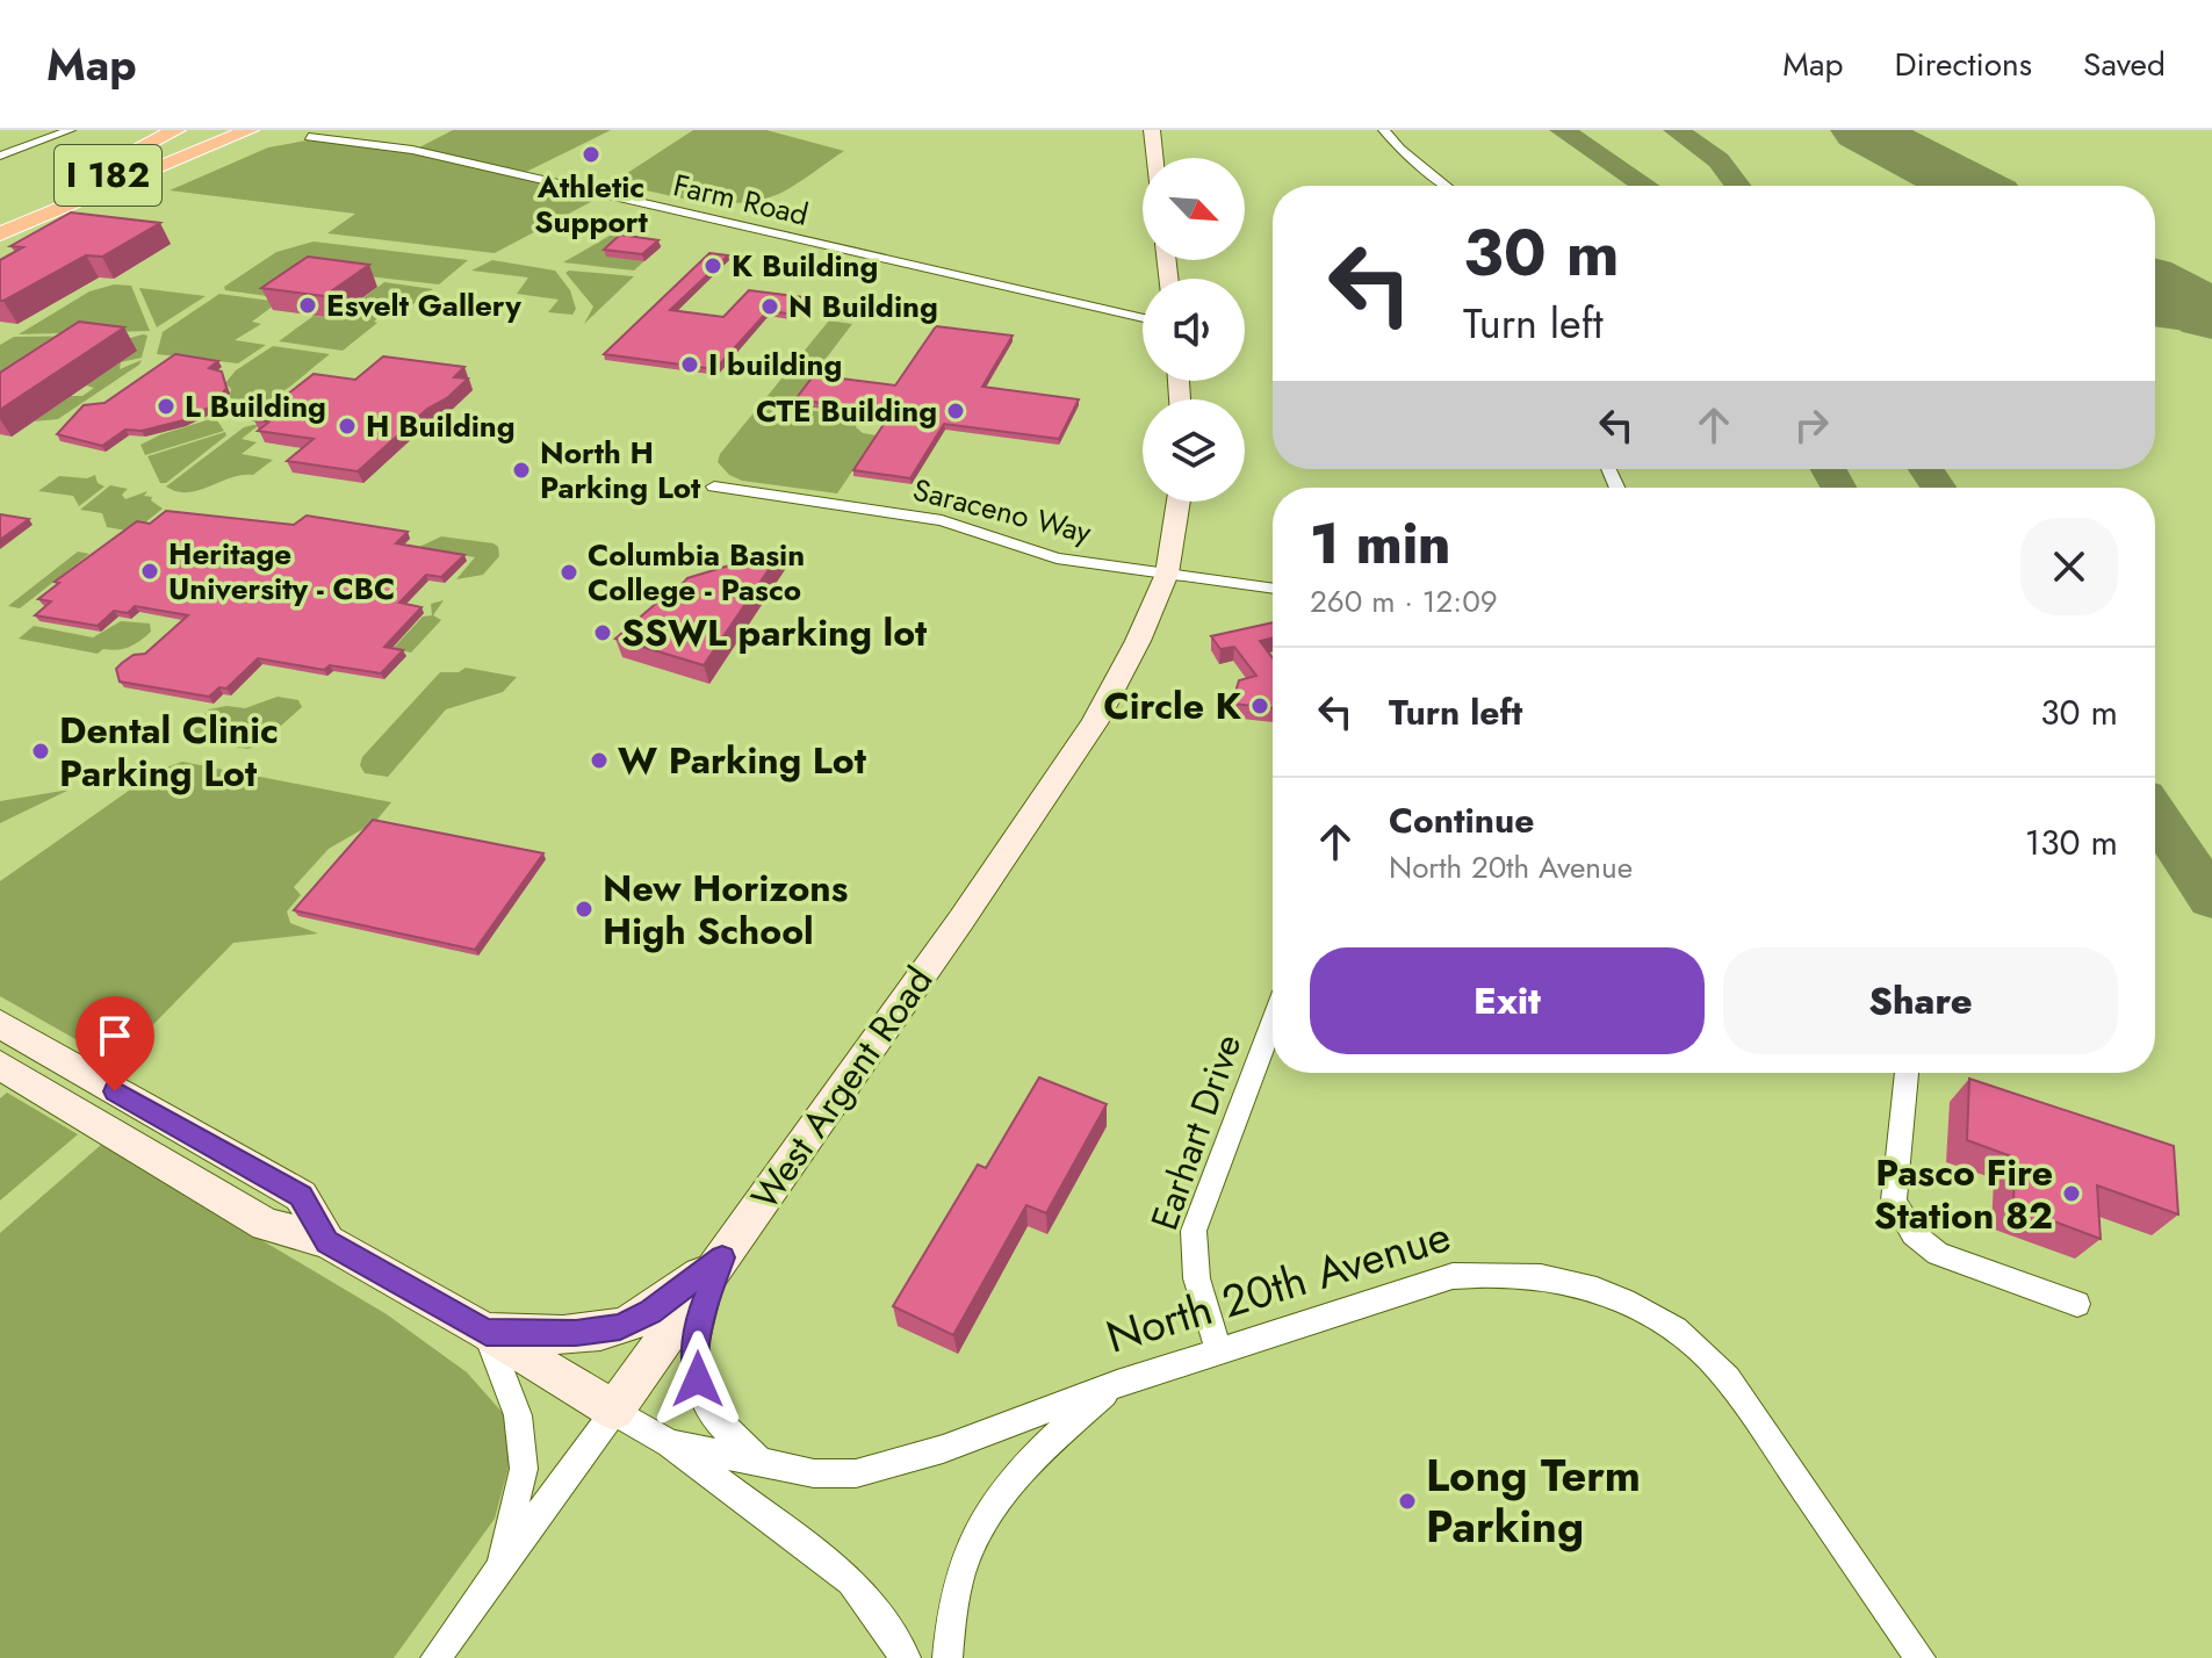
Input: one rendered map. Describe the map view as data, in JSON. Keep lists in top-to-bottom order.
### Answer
{
  "streets": {
    "highway": ["I 182"],
    "main road": ["West Argent Road"],
    "street": [
      "Farm Road",
      "Saraceno Way",
      "Earhart Drive",
      "North 20th Avenue"
    ]
  },
  "crossings": [
    ["Saraceno Way", "West Argent Road"],
    ["West Argent Road", "North 20th Avenue"],
    ["Earhart Drive", "North 20th Avenue"]
  ],
  "places": [
    "Athletic Support",
    "K Building",
    "Esvelt Gallery",
    "N Building",
    "I building",
    "L Building",
    "CTE Building",
    "H Building",
    "North H Parking Lot",
    "Heritage University - CBC",
    "Columbia Basin College - Pasco",
    "SSWL parking lot",
    "Circle K",
    "Dental Clinic Parking Lot",
    "W Parking Lot",
    "New Horizons High School",
    "Pasco Fire Station 82",
    "Long Term Parking"
  ],
  "north": "bottom right",
  "page": {
    "header": "Map",
    "nav": ["Map", "Directions", "Saved"],
    "turn": ["30 m", "Turn left"],
    "heading": ["1 min", "260 m · 12:09"],
    "list": [
      {
        "name": "Turn left",
        "value": "30 m"
      },
      {
        "name": "Continue",
        "note": "North 20th Avenue",
        "value": "130 m"
      }
    ],
    "buttons": ["Exit", "Share"]
  }
}
